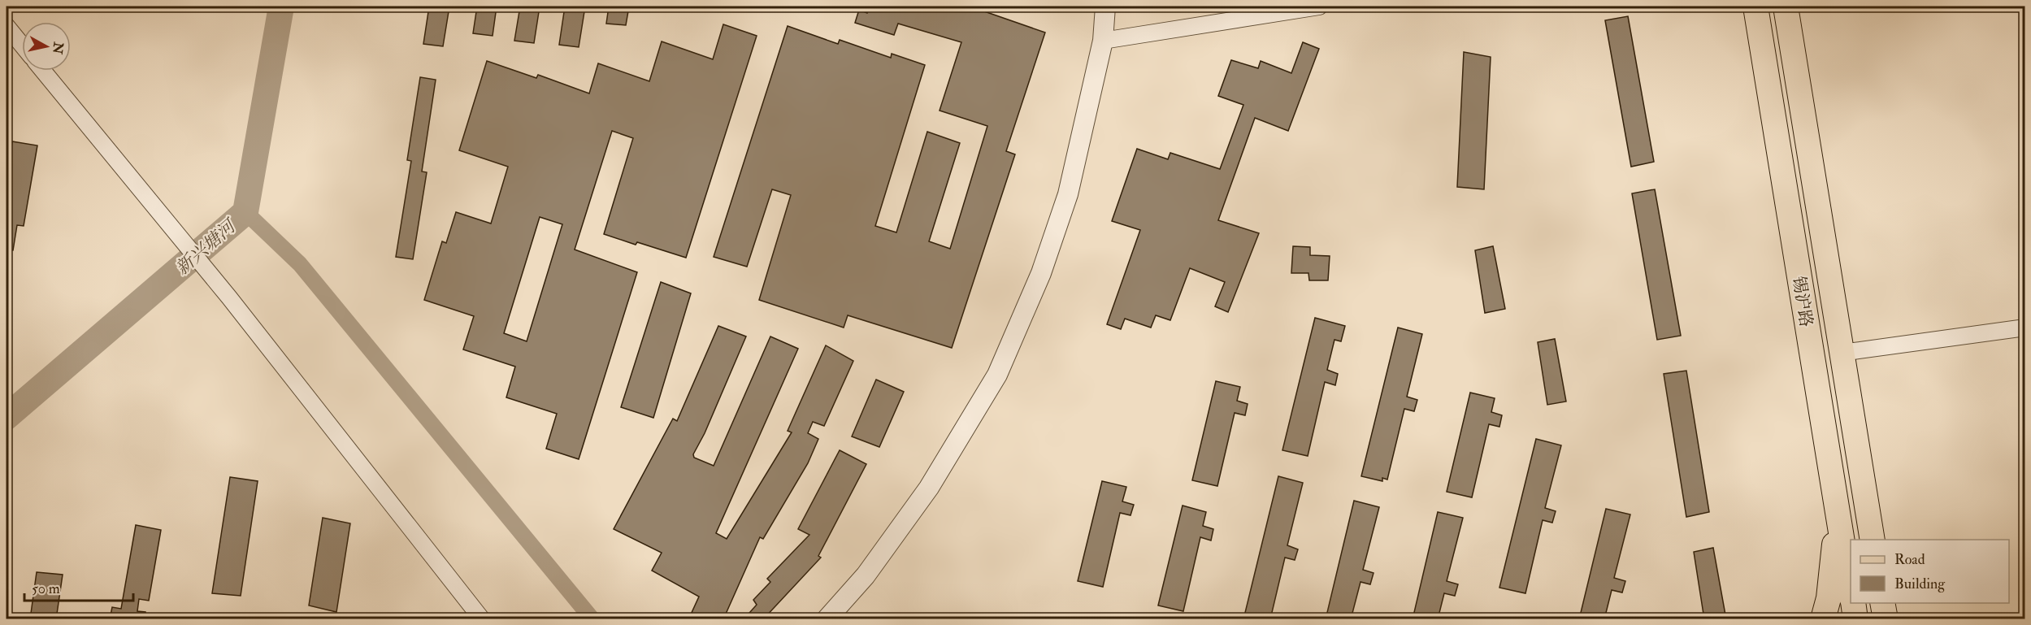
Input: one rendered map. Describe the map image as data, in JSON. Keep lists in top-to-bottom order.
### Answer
{
  "streets": {
    "main road": ["锡沪路"]
  },
  "water": ["新兴塘河"],
  "legend": ["Road", "Building"],
  "scale_bar": "50 m",
  "north": "right"
}
